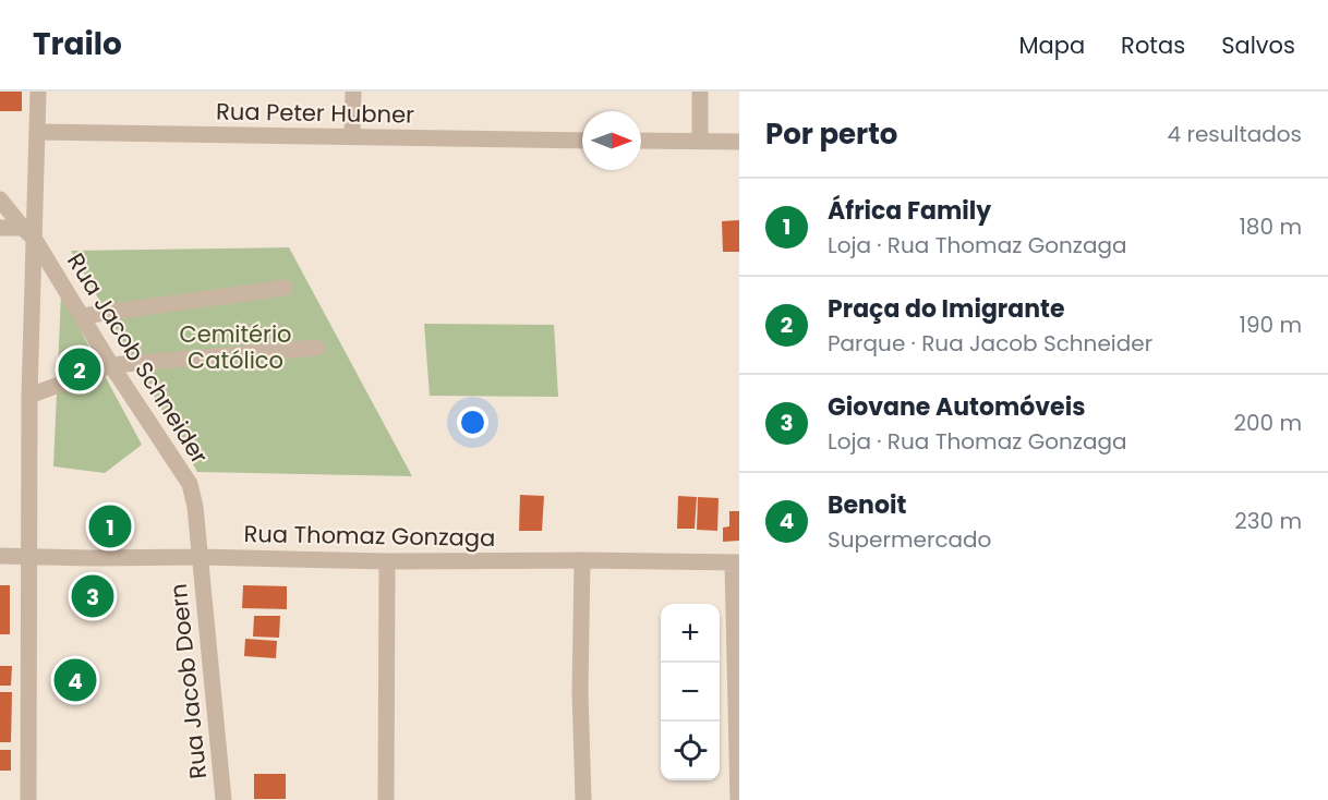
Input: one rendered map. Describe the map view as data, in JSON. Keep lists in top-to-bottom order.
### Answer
{
  "streets": {
    "street": [
      "Rua Peter Hubner",
      "Rua Jacob Schneider",
      "Rua Thomaz Gonzaga",
      "Rua Jacob Doern"
    ]
  },
  "crossings": [
    ["Rua Jacob Schneider", "Rua Thomaz Gonzaga"],
    ["Rua Jacob Schneider", "Rua Jacob Doern"],
    ["Rua Thomaz Gonzaga", "Rua Jacob Doern"]
  ],
  "parks": ["Cemitério Católico"],
  "north": "right",
  "page": {
    "header": "Trailo",
    "nav": ["Mapa", "Rotas", "Salvos"],
    "heading": ["Por perto", "4 resultados"],
    "list": [
      {
        "mark": "1",
        "name": "África Family",
        "note": "Loja · Rua Thomaz Gonzaga",
        "value": "180 m"
      },
      {
        "mark": "2",
        "name": "Praça do Imigrante",
        "note": "Parque · Rua Jacob Schneider",
        "value": "190 m"
      },
      {
        "mark": "3",
        "name": "Giovane Automóveis",
        "note": "Loja · Rua Thomaz Gonzaga",
        "value": "200 m"
      },
      {
        "mark": "4",
        "name": "Benoit",
        "note": "Supermercado",
        "value": "230 m"
      }
    ],
    "pins": [
      "2",
      "1",
      "3",
      "4"
    ],
    "map_buttons": ["+", "−"]
  }
}
